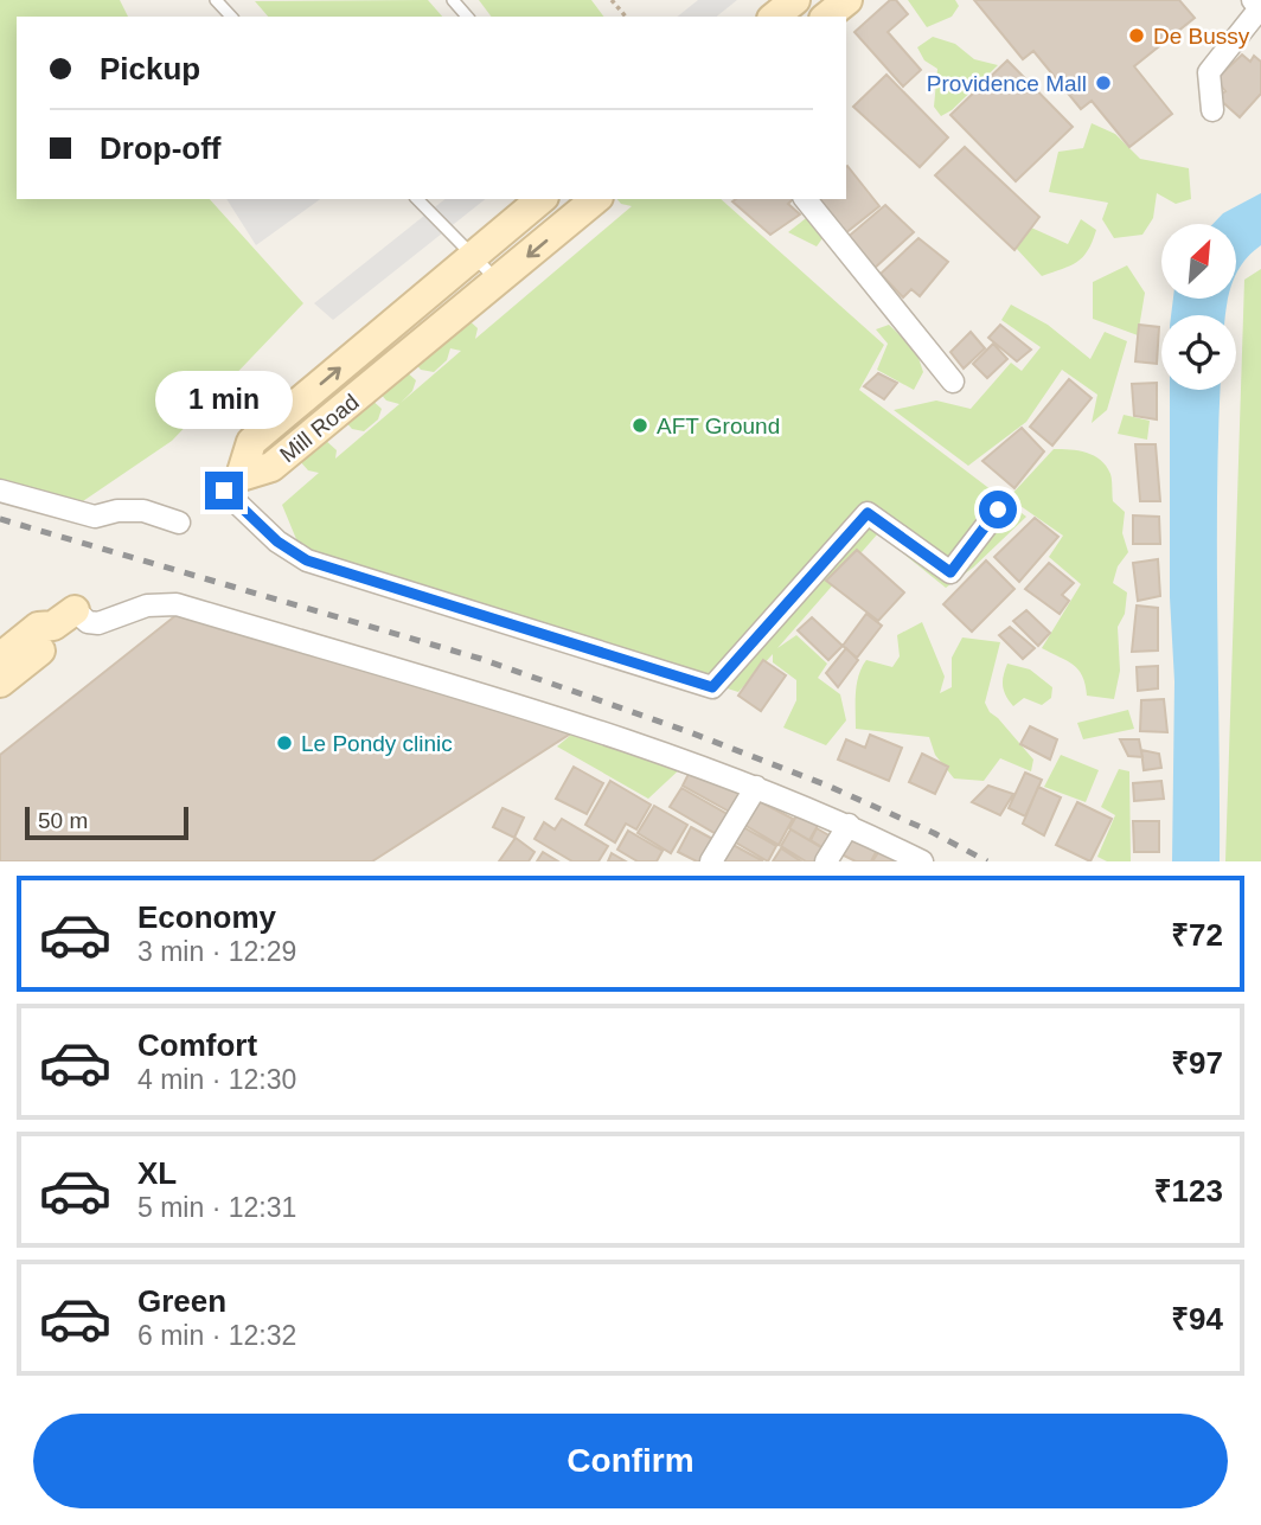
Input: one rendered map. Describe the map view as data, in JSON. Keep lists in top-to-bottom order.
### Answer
{
  "streets": {
    "main road": ["Mill Road"]
  },
  "places": [
    "De Bussy",
    "Providence Mall",
    "AFT Ground",
    "Le Pondy clinic"
  ],
  "scale_bar": "50 m",
  "north": "top right",
  "page": {
    "banner": ["Pickup", "Drop-off"],
    "bubble": "1 min",
    "scale": "50 m",
    "list": [
      {
        "name": "Economy",
        "note": "3 min · 12:29",
        "value": "₹72"
      },
      {
        "name": "Comfort",
        "note": "4 min · 12:30",
        "value": "₹97"
      },
      {
        "name": "XL",
        "note": "5 min · 12:31",
        "value": "₹123"
      },
      {
        "name": "Green",
        "note": "6 min · 12:32",
        "value": "₹94"
      }
    ],
    "buttons": "Confirm"
  }
}
